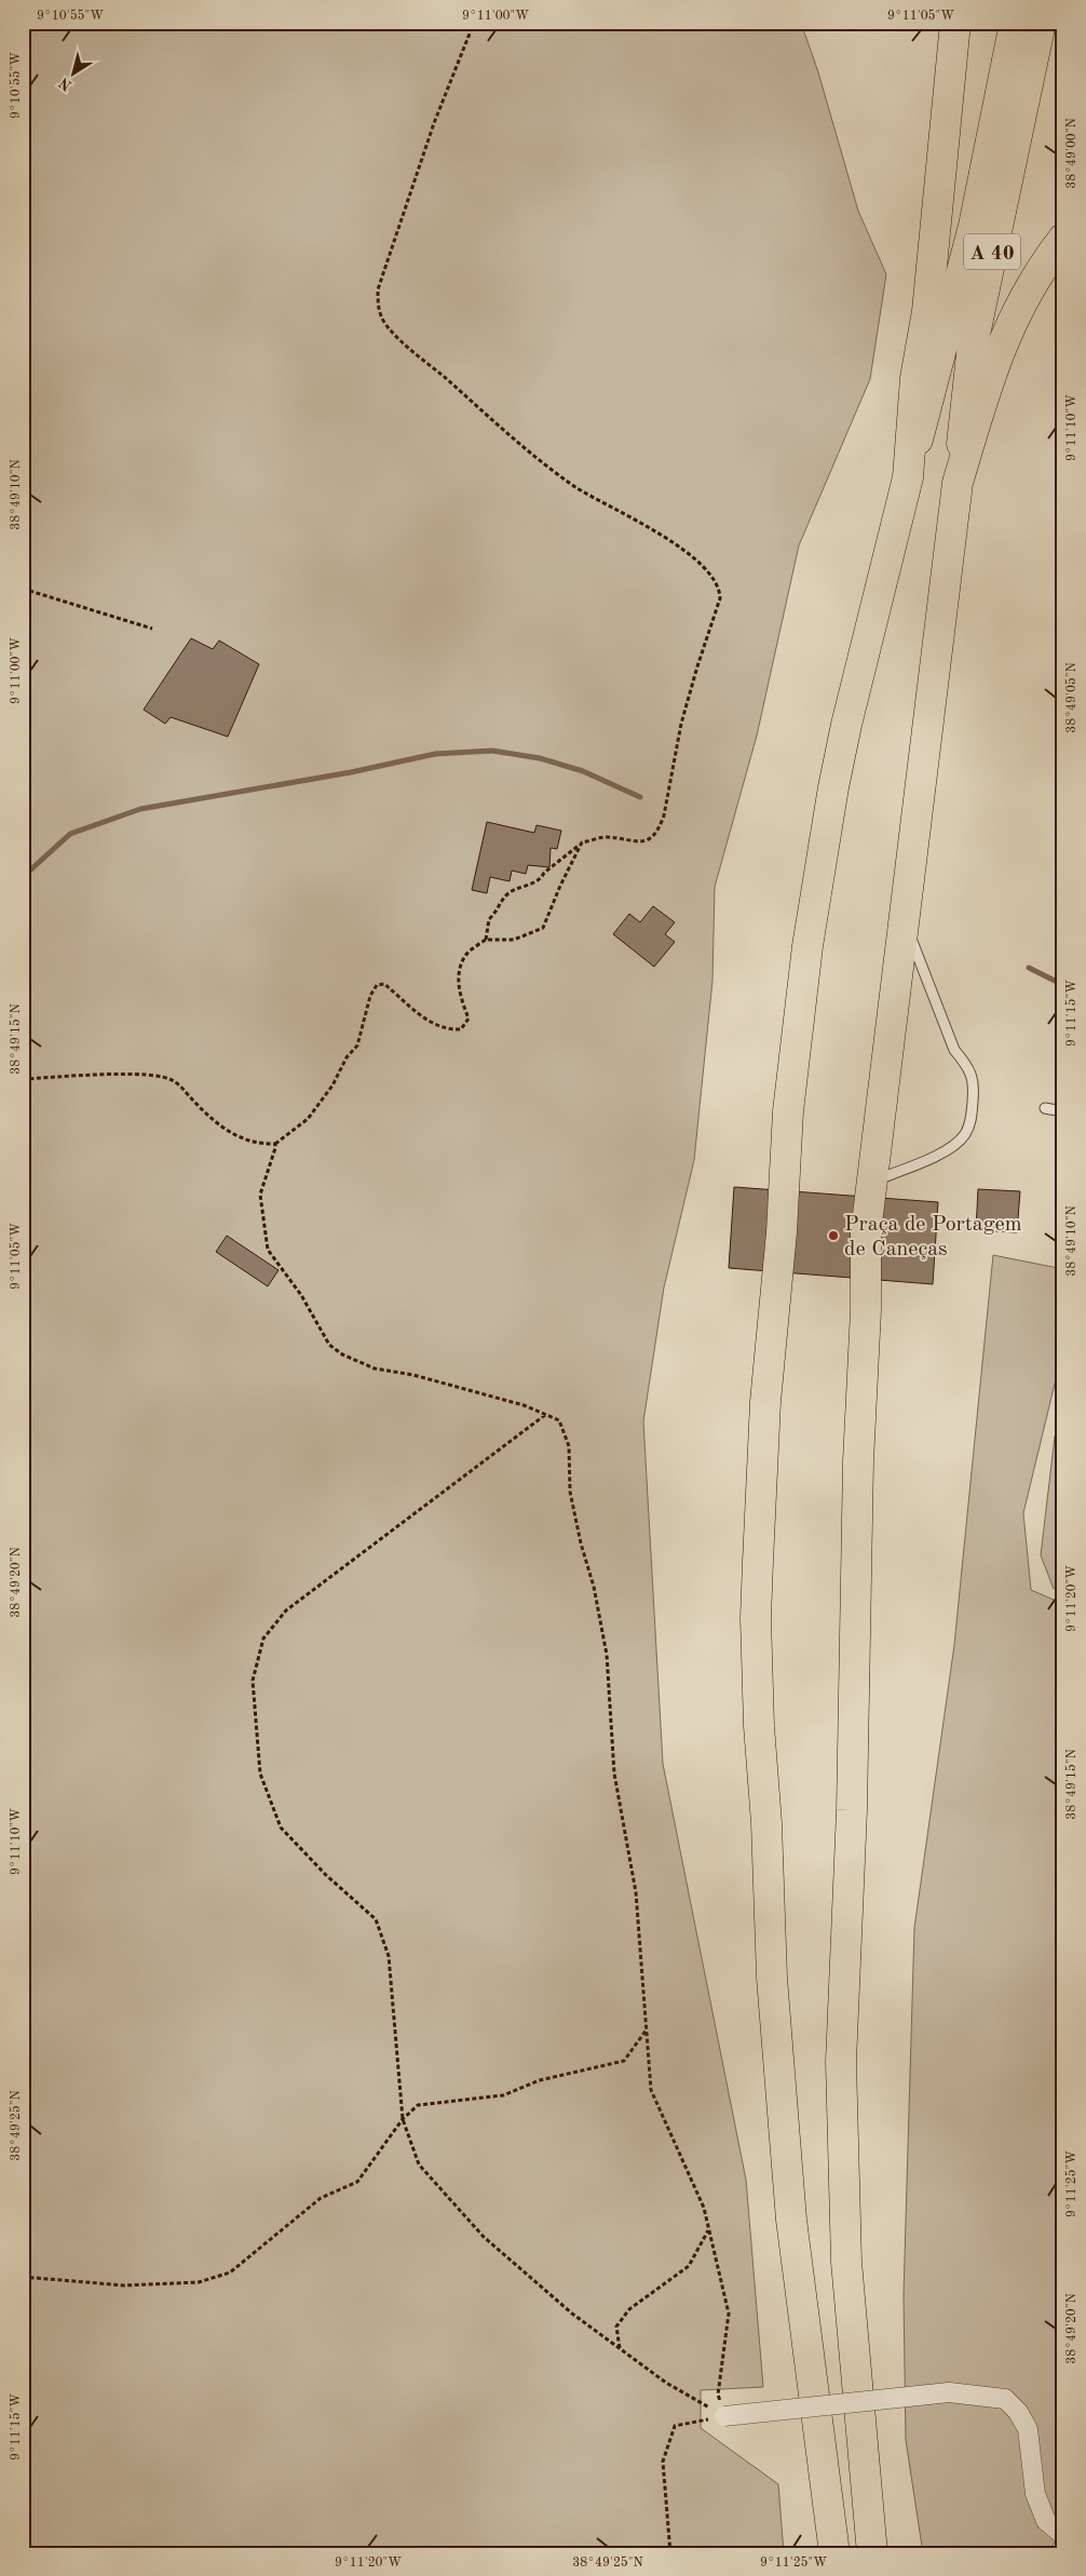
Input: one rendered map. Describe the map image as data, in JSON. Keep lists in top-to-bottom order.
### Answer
{
  "streets": {
    "highway": ["A 40"]
  },
  "places": ["Praça de Portagem de Caneças"],
  "north": "bottom left",
  "coordinates": [
    "9°10'55\"W",
    "9°11'00\"W",
    "9°11'05\"W",
    "38°49'00\"N",
    "9°11'10\"W",
    "38°49'10\"N",
    "38°49'05\"N",
    "9°11'15\"W",
    "38°49'15\"N",
    "38°49'20\"N",
    "9°11'20\"W",
    "38°49'25\"N",
    "9°11'25\"W"
  ]
}
